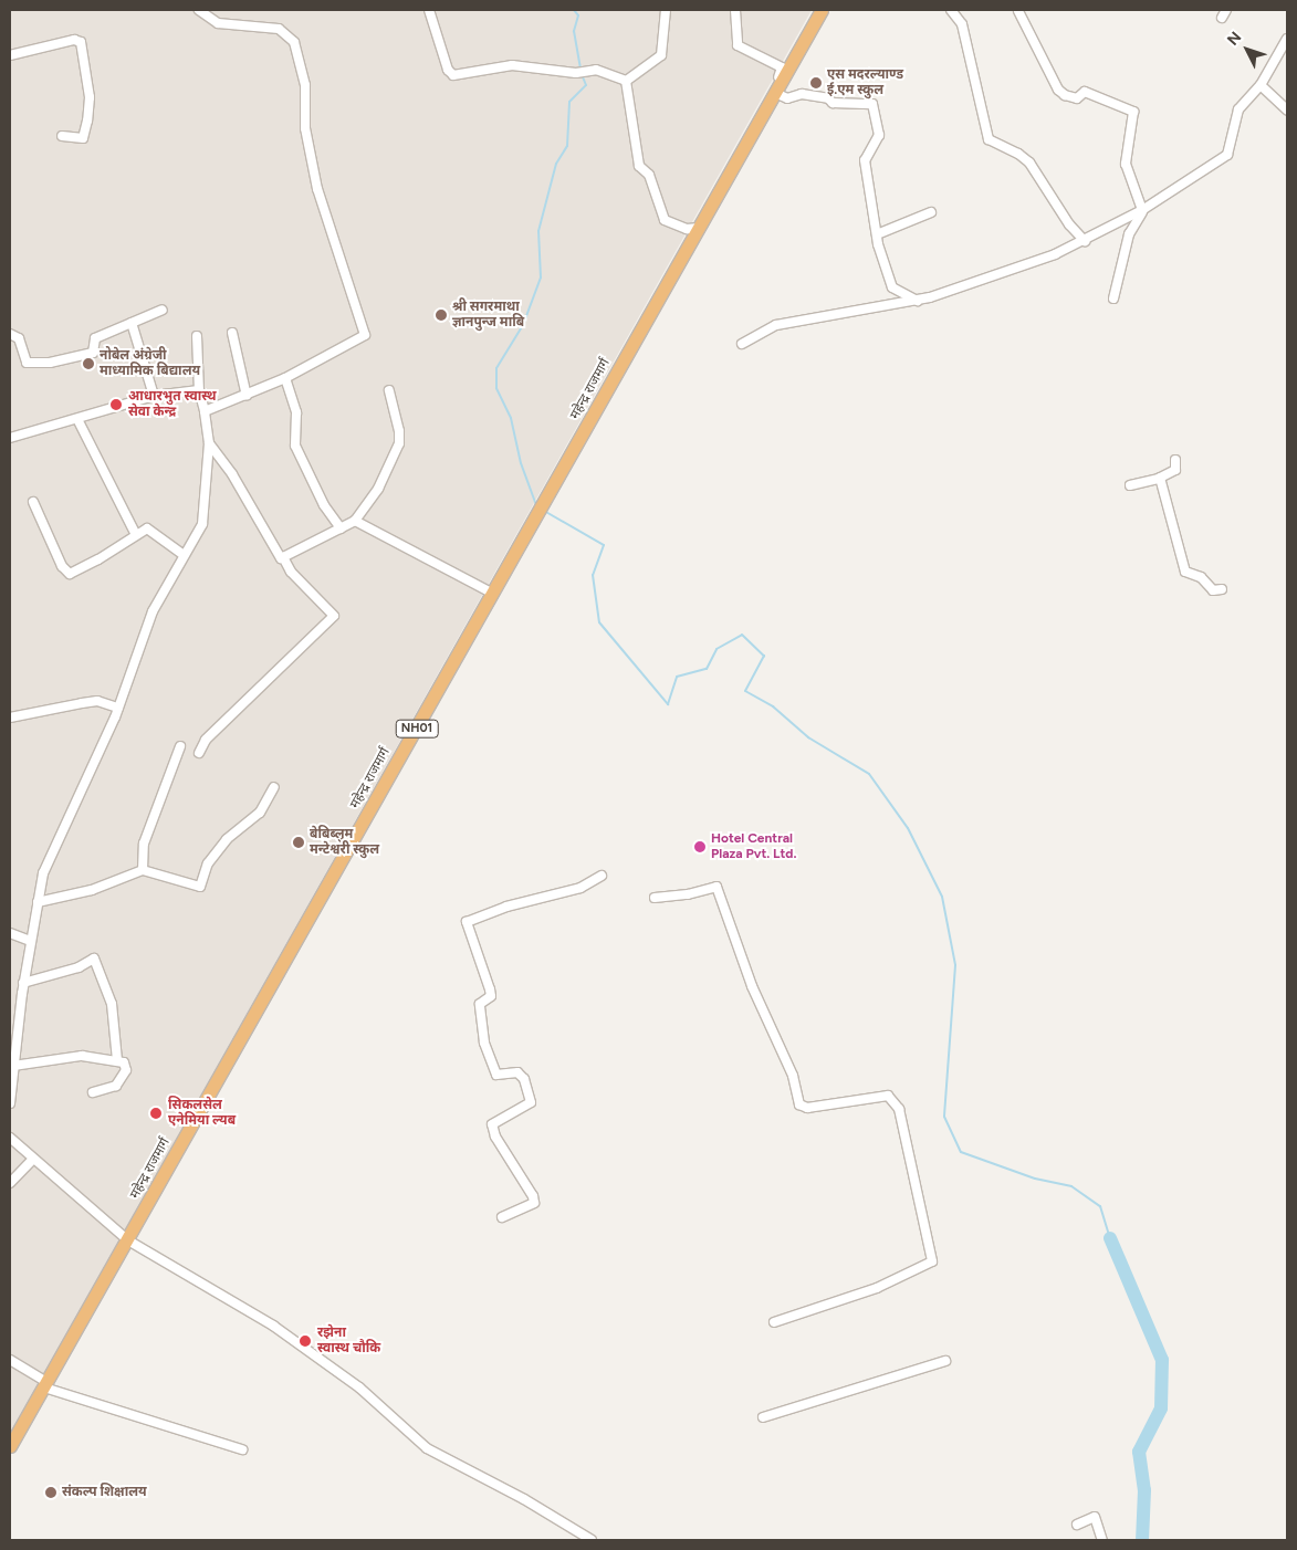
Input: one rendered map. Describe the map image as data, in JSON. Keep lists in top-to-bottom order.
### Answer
{
  "streets": {
    "highway": ["महेन्द्र राजमार्ग", "NH01"]
  },
  "places": [
    "एस मदरल्याण्ड ई.एम स्कुल",
    "श्री सगरमाथा ज्ञानपुन्ज माबि",
    "नोबेल अंग्रेजी माध्यामिक बिद्यालय",
    "आधारभुत स्वास्थ सेवा केन्द्र",
    "बेबिब्लुम मन्टेश्वरी स्कुल",
    "Hotel Central Plaza Pvt. Ltd.",
    "सिकलसेल एनेमिया ल्यब",
    "रझेना स्वास्थ चौकि",
    "संकल्प शिक्षालय"
  ],
  "north": "top left"
}
